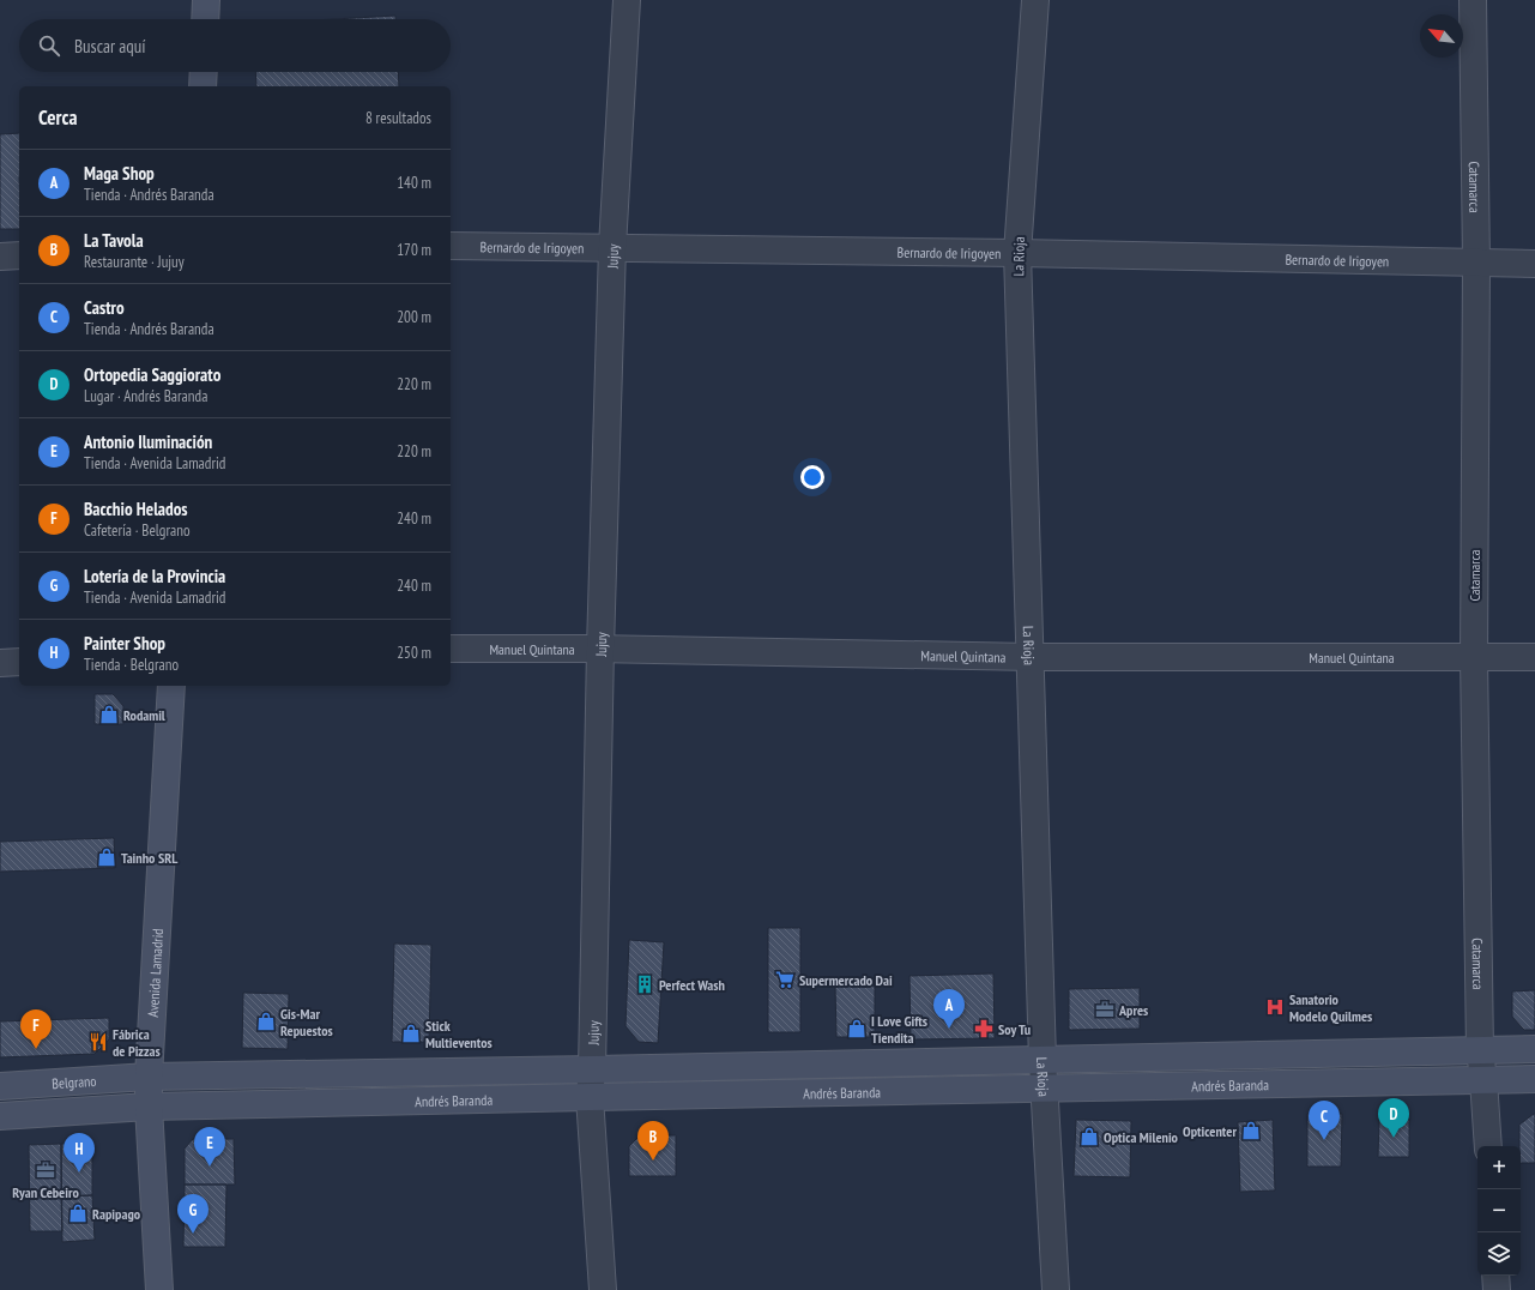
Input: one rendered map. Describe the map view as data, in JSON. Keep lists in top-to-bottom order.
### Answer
{
  "streets": {
    "main road": ["Avenida Lamadrid", "Belgrano", "Andrés Baranda"],
    "street": [
      "Catamarca",
      "Bernardo de Irigoyen",
      "Jujuy",
      "La Rioja",
      "Manuel Quintana"
    ]
  },
  "crossings": [
    ["Catamarca", "Bernardo de Irigoyen"],
    ["Catamarca", "Manuel Quintana"],
    ["Catamarca", "Andrés Baranda"],
    ["Bernardo de Irigoyen", "Jujuy"],
    ["Bernardo de Irigoyen", "La Rioja"],
    ["Jujuy", "Manuel Quintana"],
    ["Jujuy", "Andrés Baranda"],
    ["La Rioja", "Manuel Quintana"],
    ["La Rioja", "Andrés Baranda"],
    ["Avenida Lamadrid", "Belgrano"],
    ["Avenida Lamadrid", "Andrés Baranda"],
    ["Belgrano", "Andrés Baranda"]
  ],
  "places": {
    "shop": [
      "Rodamil",
      "Tainho SRL",
      "Gis-Mar Repuestos",
      "I Love Gifts Tiendita",
      "Stick Multieventos",
      "Opticenter",
      "Optica Milenio",
      "Rapipago"
    ],
    "supermarket": ["Supermercado Dai"],
    "building": ["Perfect Wash"],
    "hospital": ["Sanatorio Modelo Quilmes"],
    "office": ["Apres", "Ryan Cebeiro"],
    "pharmacy": ["Soy Tu"],
    "restaurant": ["Fábrica de Pizzas"]
  },
  "north": "top left",
  "page": {
    "search": "Buscar aquí",
    "heading": ["Cerca", "8 resultados"],
    "list": [
      {
        "mark": "A",
        "name": "Maga Shop",
        "note": "Tienda · Andrés Baranda",
        "value": "140 m"
      },
      {
        "mark": "B",
        "name": "La Tavola",
        "note": "Restaurante · Jujuy",
        "value": "170 m"
      },
      {
        "mark": "C",
        "name": "Castro",
        "note": "Tienda · Andrés Baranda",
        "value": "200 m"
      },
      {
        "mark": "D",
        "name": "Ortopedia Saggiorato",
        "note": "Lugar · Andrés Baranda",
        "value": "220 m"
      },
      {
        "mark": "E",
        "name": "Antonio Iluminación",
        "note": "Tienda · Avenida Lamadrid",
        "value": "220 m"
      },
      {
        "mark": "F",
        "name": "Bacchio Helados",
        "note": "Cafetería · Belgrano",
        "value": "240 m"
      },
      {
        "mark": "G",
        "name": "Lotería de la Provincia",
        "note": "Tienda · Avenida Lamadrid",
        "value": "240 m"
      },
      {
        "mark": "H",
        "name": "Painter Shop",
        "note": "Tienda · Belgrano",
        "value": "250 m"
      }
    ],
    "pins": [
      "A",
      "F",
      "D",
      "C",
      "B",
      "E",
      "H",
      "G"
    ],
    "map_buttons": ["+", "−"]
  }
}
